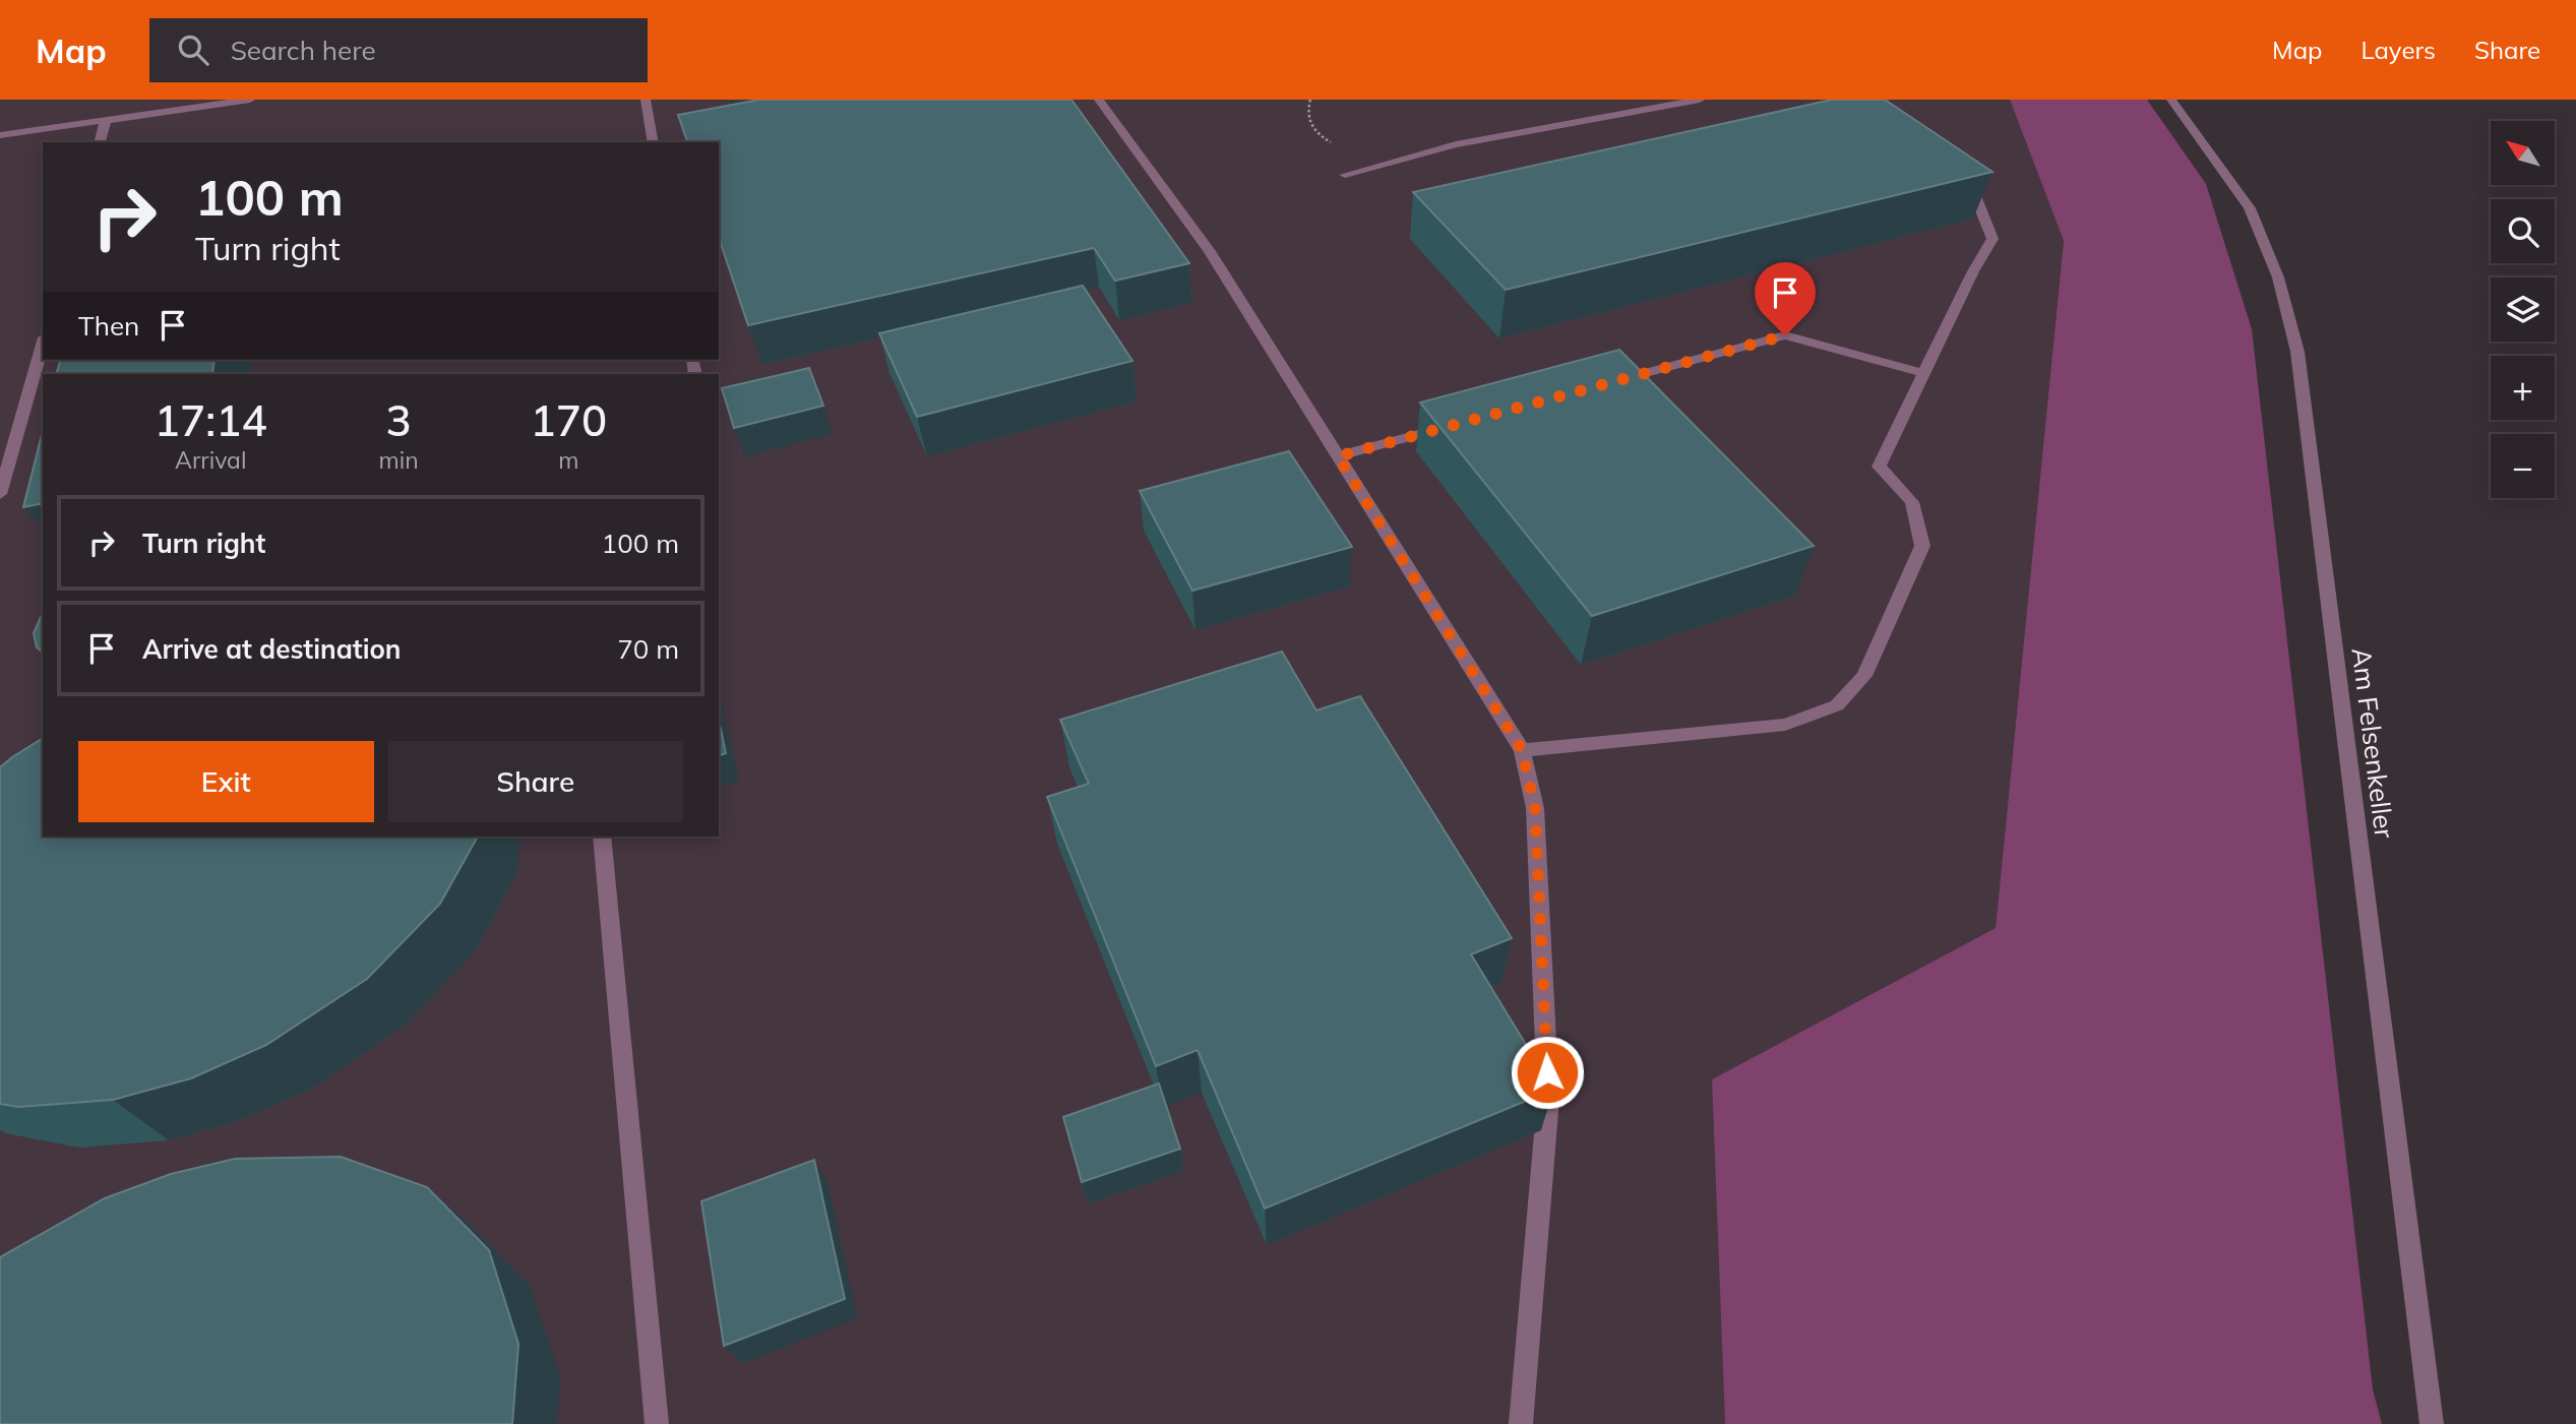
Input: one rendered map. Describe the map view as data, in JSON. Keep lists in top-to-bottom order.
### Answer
{
  "streets": {
    "street": ["Am Felsenkeller"]
  },
  "north": "top left",
  "page": {
    "header": "Map",
    "search": "Search here",
    "nav": ["Map", "Layers", "Share"],
    "map_buttons": ["+", "−"],
    "turn": ["100 m", "Turn right"],
    "then": "Then",
    "eta": [
      "17:14",
      "Arrival",
      "3",
      "min",
      "170",
      "m"
    ],
    "list": [
      {
        "name": "Turn right",
        "value": "100 m"
      },
      {
        "name": "Arrive at destination",
        "value": "70 m"
      }
    ],
    "buttons": ["Exit", "Share"]
  }
}
